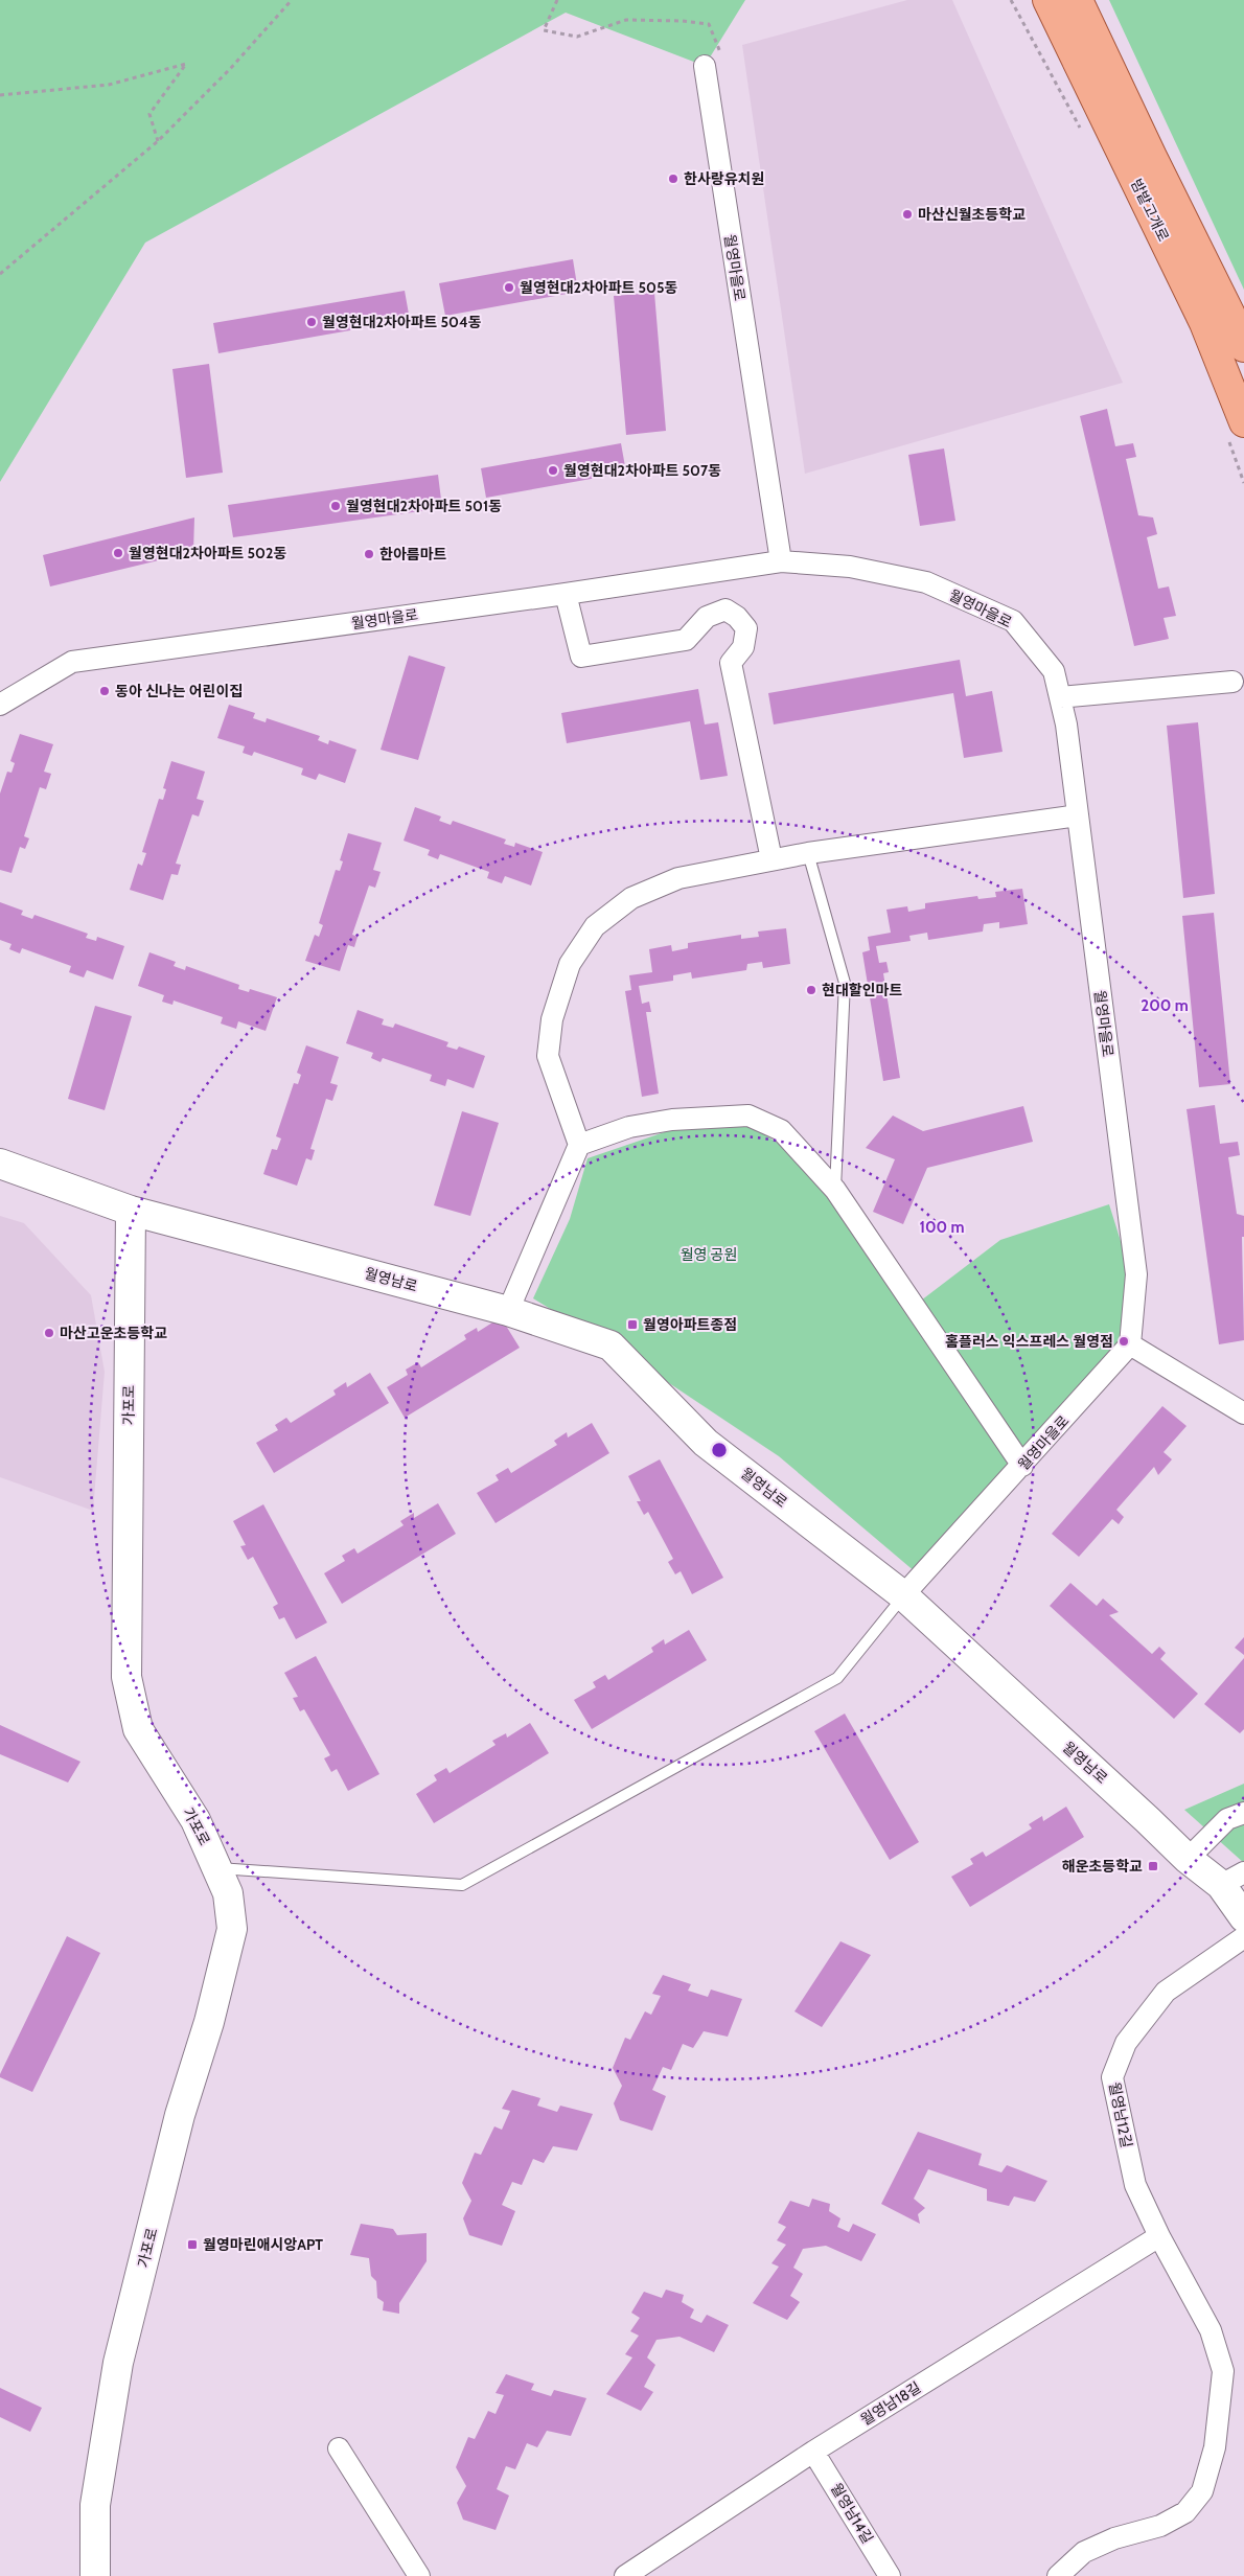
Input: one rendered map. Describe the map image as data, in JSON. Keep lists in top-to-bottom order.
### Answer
{
  "streets": {
    "main road": ["밤밭고개로", "월영남로", "가포로"],
    "street": [
      "월영마을로",
      "월영남12길",
      "월영남18길",
      "월영남14길"
    ]
  },
  "crossings": [
    ["월영마을로", "월영남로"],
    ["월영남로", "가포로"],
    ["월영남12길", "월영남18길"],
    ["월영남18길", "월영남14길"]
  ],
  "parks": ["월영 공원"],
  "places": {
    "other": [
      "한사랑유치원",
      "마산신월초등학교",
      "월영현대2차아파트 505동",
      "월영현대2차아파트 504동",
      "월영현대2차아파트 507동",
      "월영현대2차아파트 501동",
      "월영현대2차아파트 502동",
      "한아름마트",
      "동아 신나는 어린이집",
      "현대할인마트",
      "마산고운초등학교",
      "홈플러스 익스프레스 월영점"
    ],
    "transit": ["월영아파트종점", "해운초등학교", "월영마린애시앙APT"]
  },
  "rings": ["200 m", "100 m"]
}
